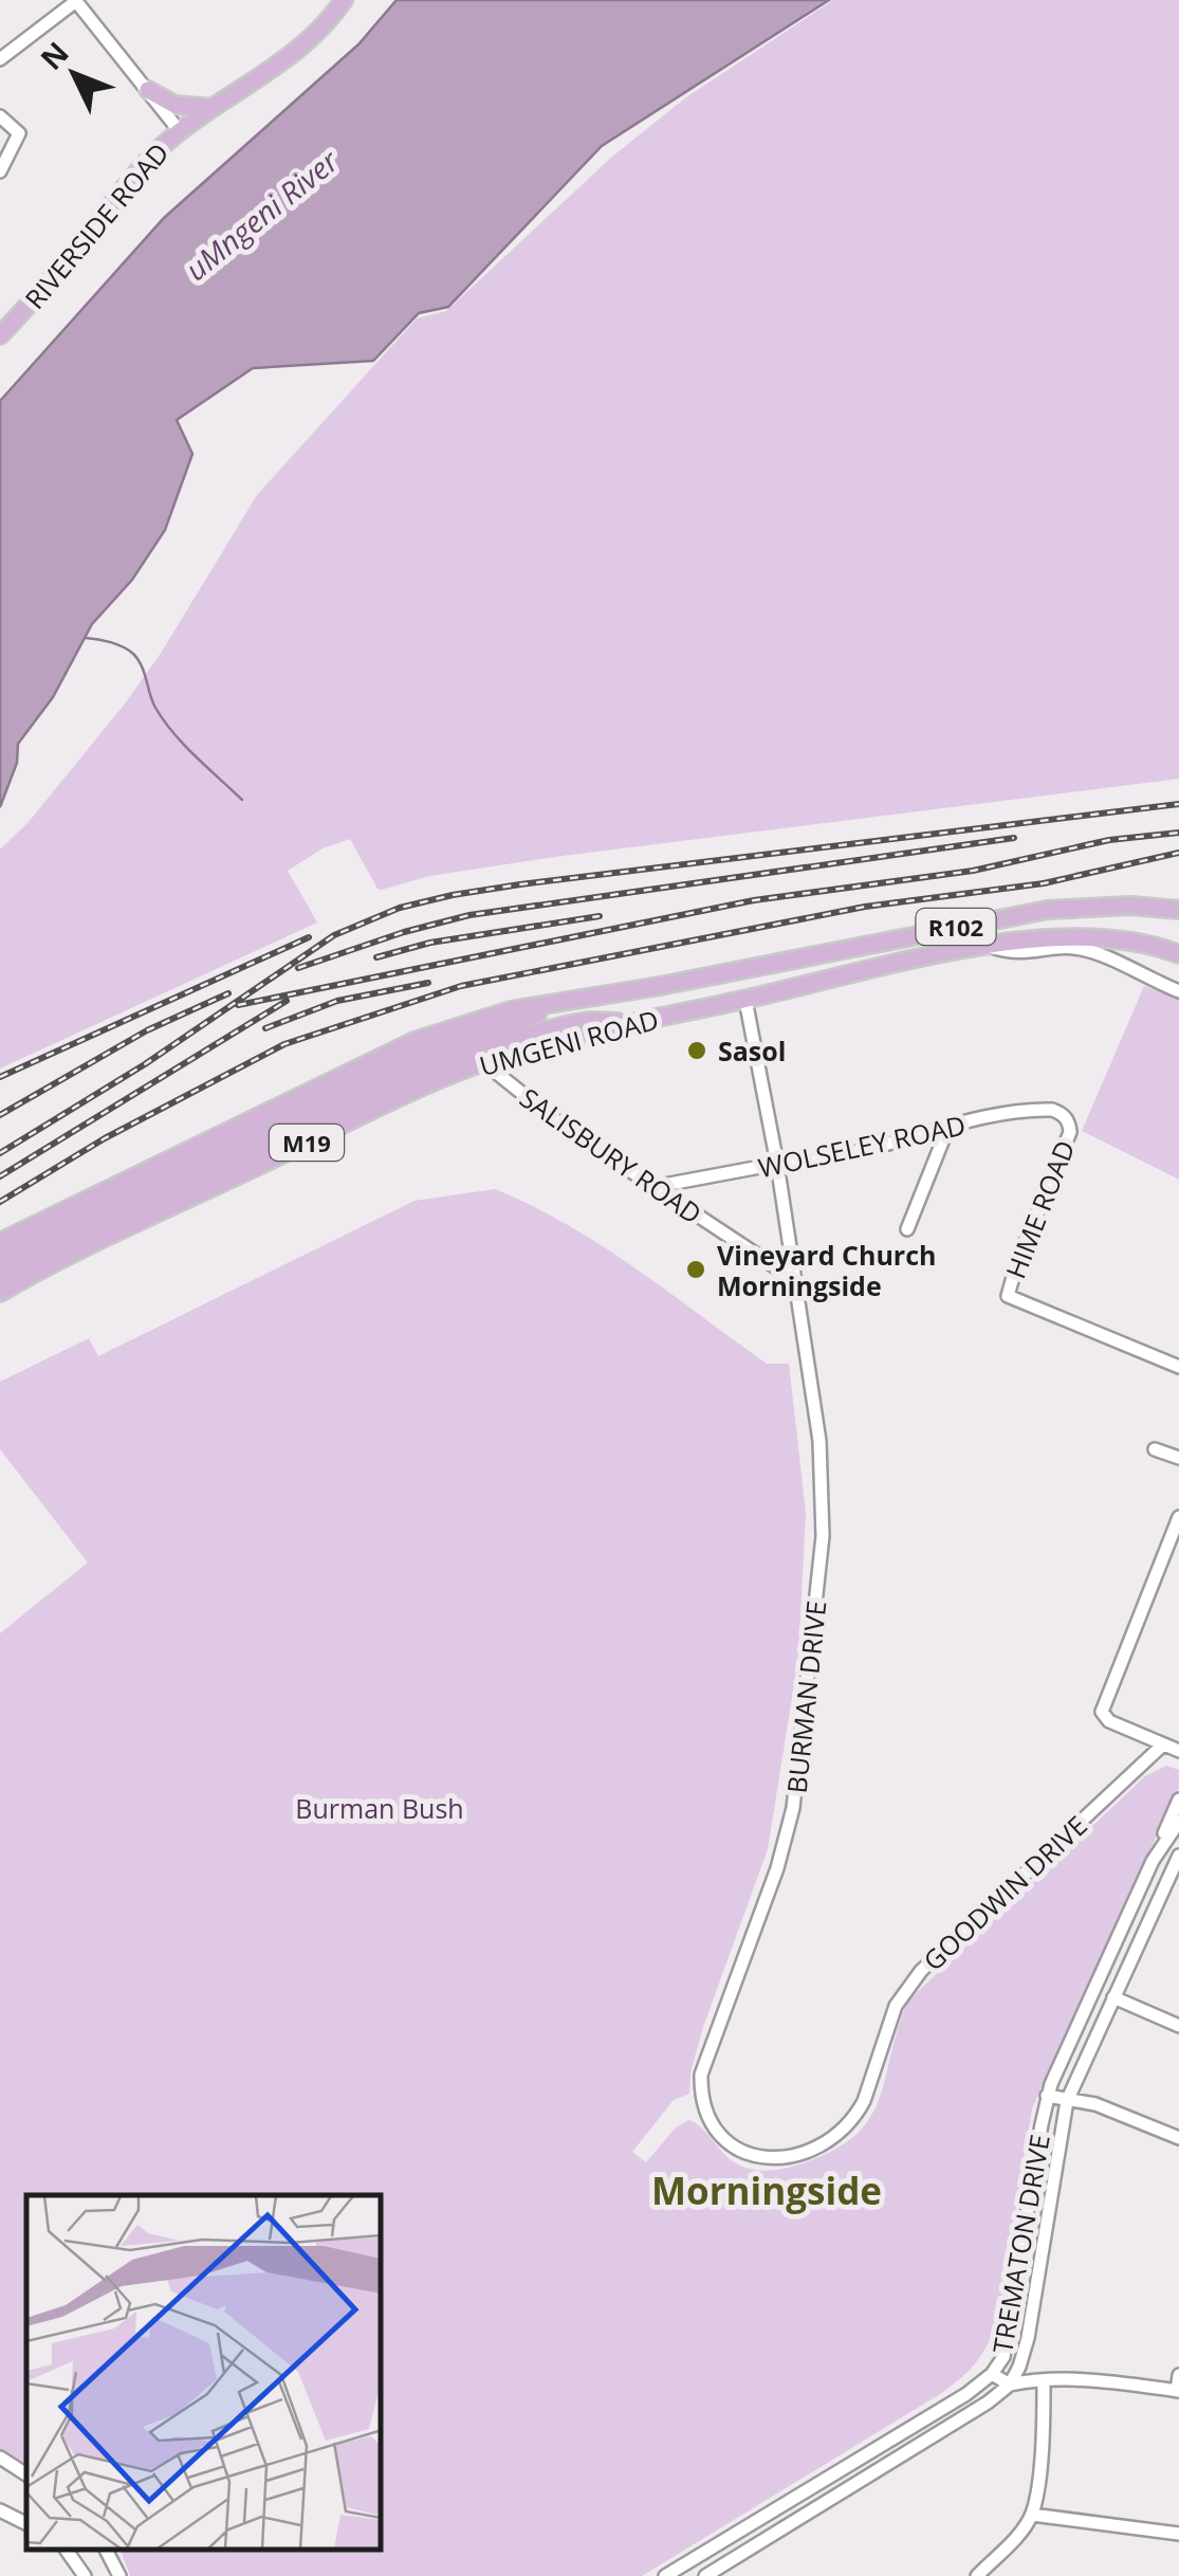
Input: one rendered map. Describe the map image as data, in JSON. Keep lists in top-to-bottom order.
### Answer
{
  "streets": {
    "main road": [
      "RIVERSIDE ROAD",
      "R102",
      "UMGENI ROAD",
      "M19"
    ],
    "street": [
      "WOLSELEY ROAD",
      "SALISBURY ROAD",
      "HIME ROAD",
      "BURMAN DRIVE",
      "GOODWIN DRIVE",
      "TREMATON DRIVE"
    ]
  },
  "crossings": [
    ["UMGENI ROAD", "SALISBURY ROAD"],
    ["UMGENI ROAD", "BURMAN DRIVE"],
    ["WOLSELEY ROAD", "SALISBURY ROAD"],
    ["WOLSELEY ROAD", "HIME ROAD"],
    ["WOLSELEY ROAD", "BURMAN DRIVE"],
    ["SALISBURY ROAD", "BURMAN DRIVE"],
    ["BURMAN DRIVE", "GOODWIN DRIVE"]
  ],
  "districts": ["Morningside"],
  "water": ["uMngeni River"],
  "parks": ["Burman Bush"],
  "places": ["Sasol", "Vineyard Church Morningside"],
  "north": "top left"
}
